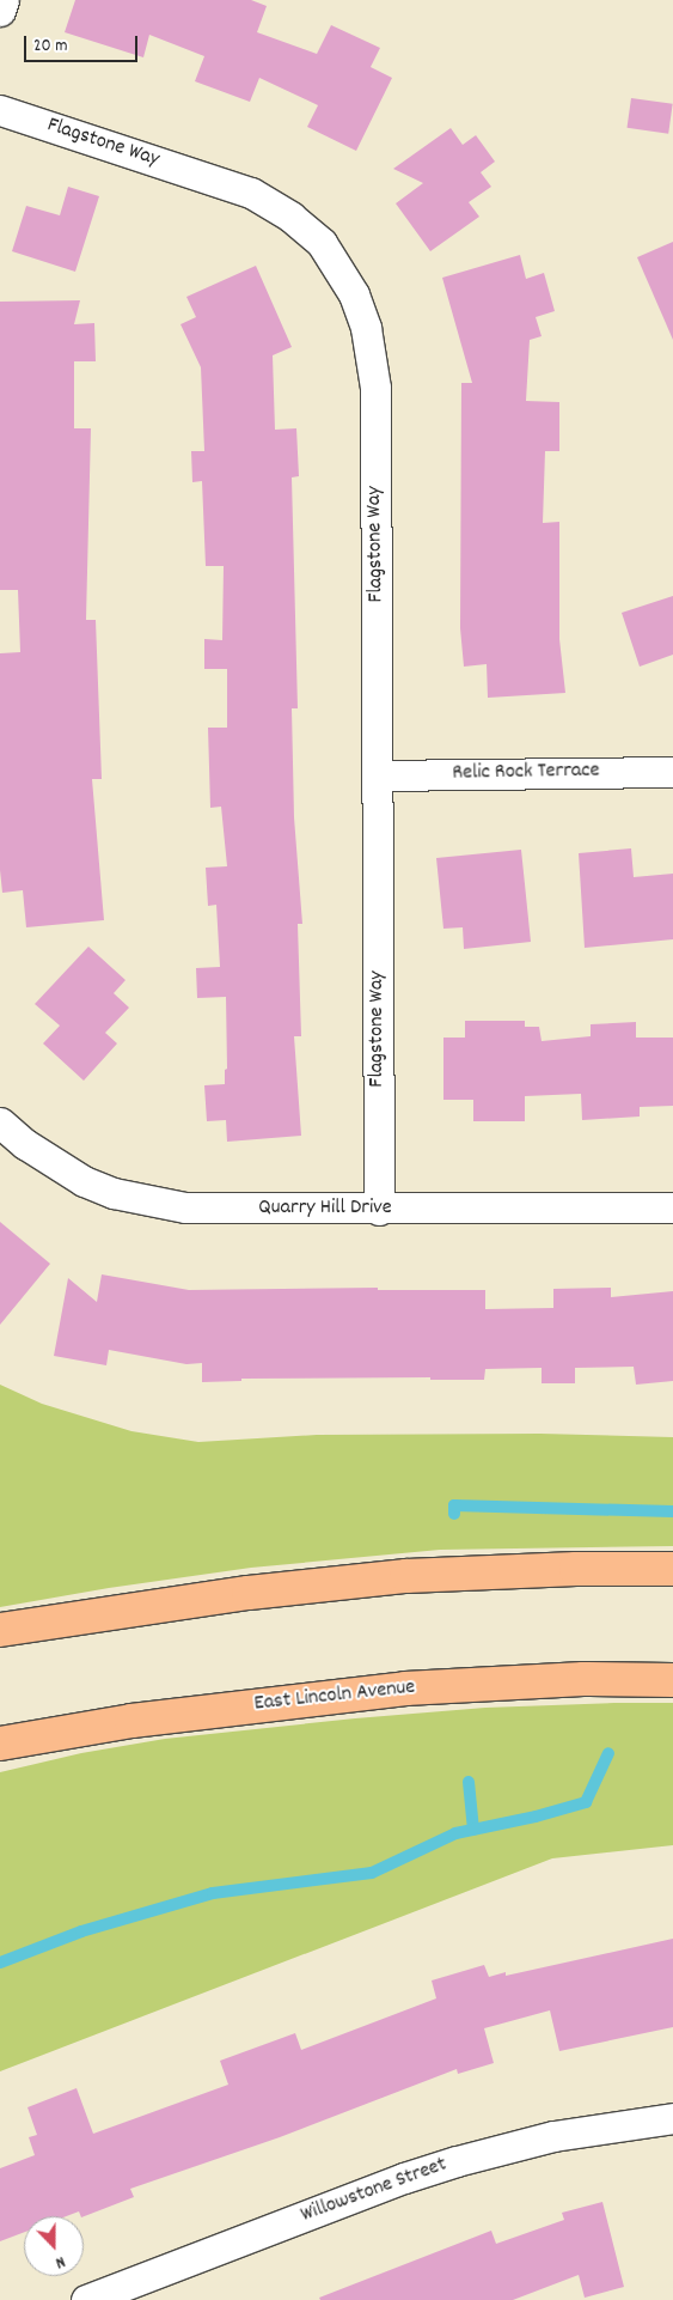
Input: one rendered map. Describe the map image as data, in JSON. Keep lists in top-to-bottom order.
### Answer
{
  "streets": {
    "main road": ["East Lincoln Avenue"],
    "street": [
      "Flagstone Way",
      "Relic Rock Terrace",
      "Quarry Hill Drive",
      "Willowstone Street"
    ]
  },
  "crossings": [
    ["Flagstone Way", "Relic Rock Terrace"],
    ["Flagstone Way", "Quarry Hill Drive"]
  ],
  "scale_bar": "20 m",
  "north": "bottom"
}
